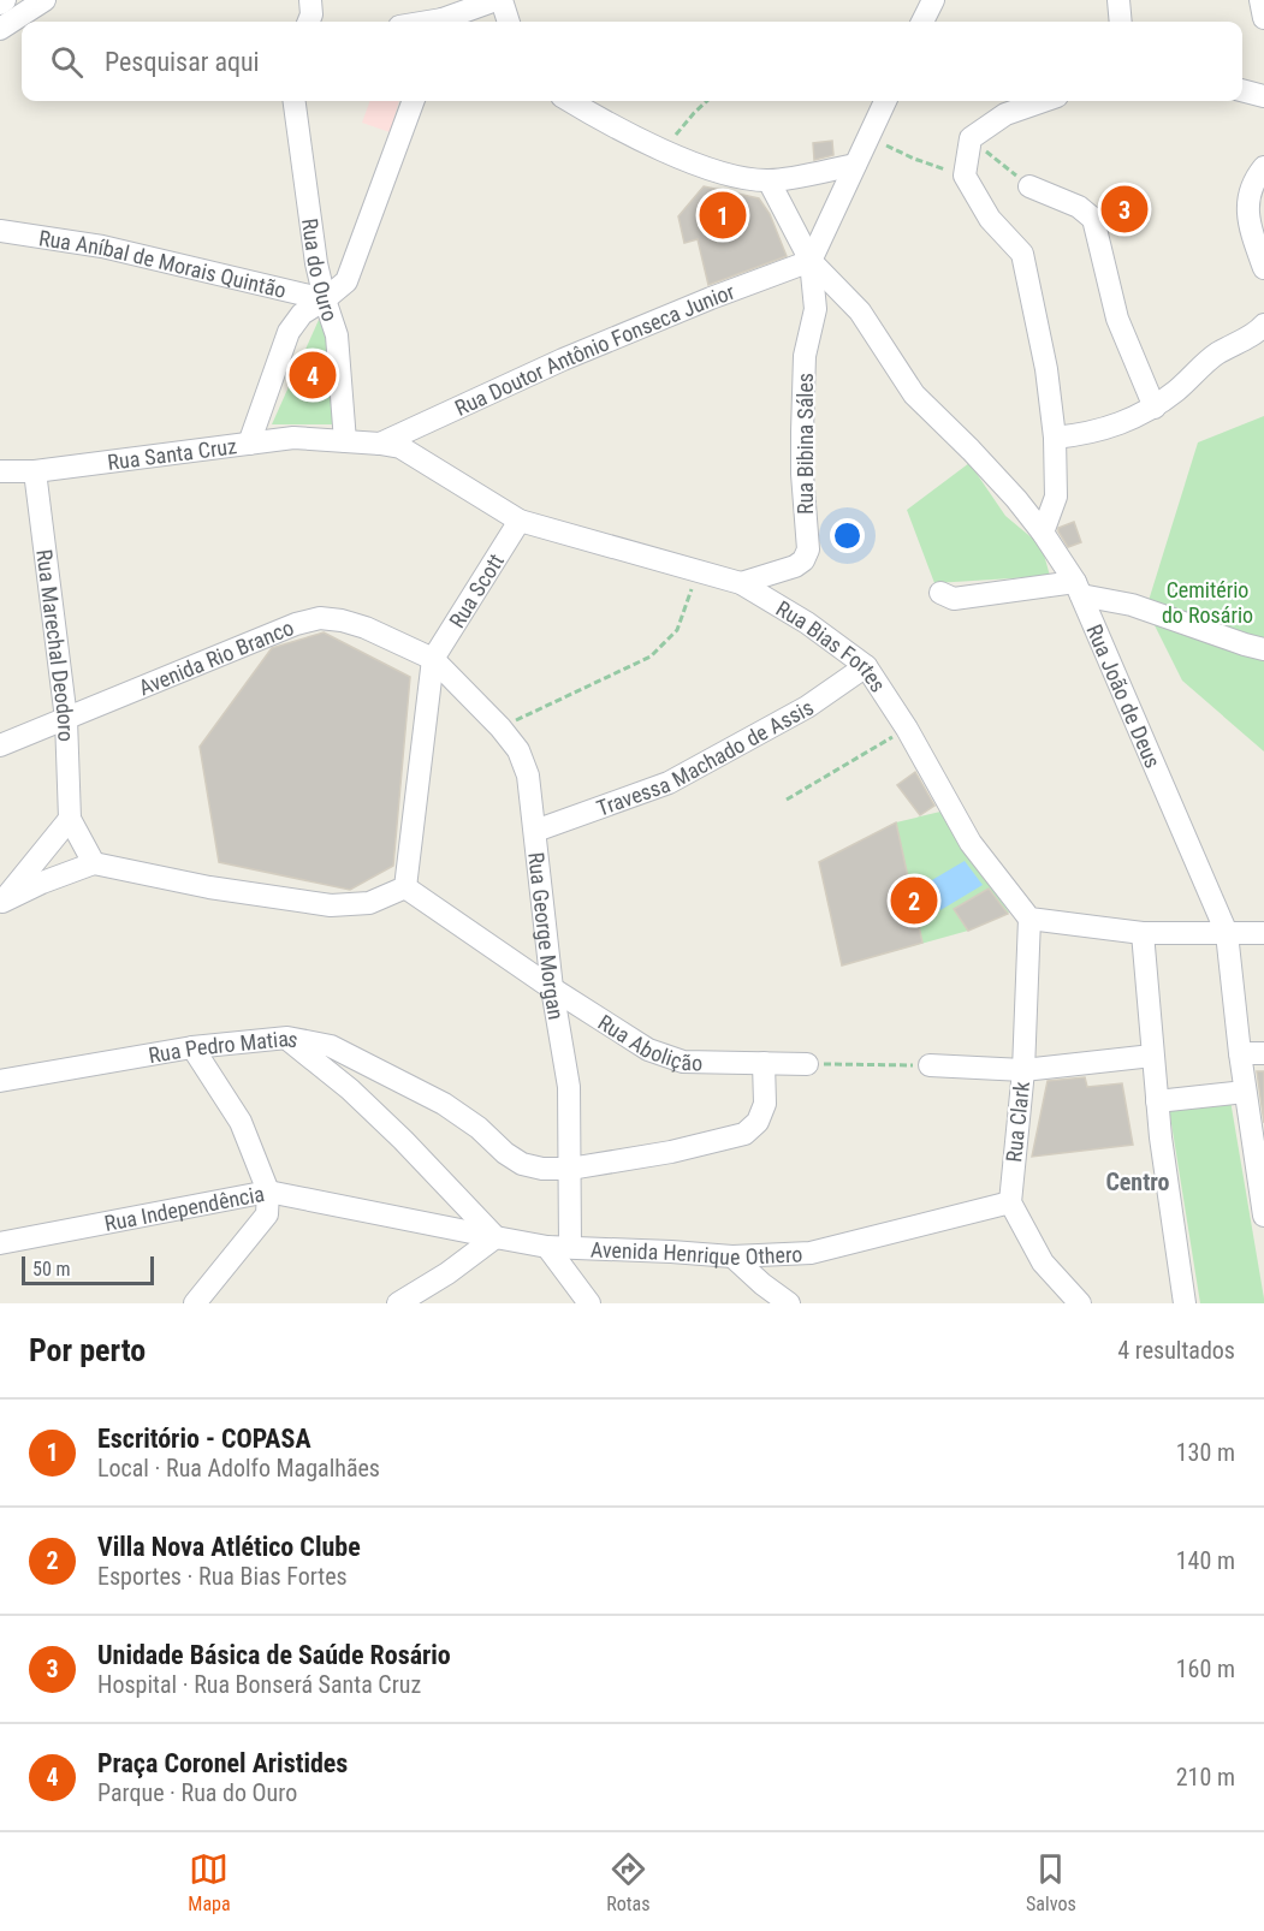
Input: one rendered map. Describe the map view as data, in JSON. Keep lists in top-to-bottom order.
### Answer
{
  "streets": {
    "street": [
      "Rua Aníbal de Morais Quintão",
      "Rua do Ouro",
      "Rua Doutor Antônio Fonseca Junior",
      "Rua Bibina Sáles",
      "Rua Santa Cruz",
      "Rua Scott",
      "Rua Marechal Deodoro",
      "Rua Bias Fortes",
      "Avenida Rio Branco",
      "Rua João de Deus",
      "Travessa Machado de Assis",
      "Rua George Morgan",
      "Rua Abolição",
      "Rua Pedro Matias",
      "Rua Clark",
      "Rua Independência",
      "Avenida Henrique Othero"
    ]
  },
  "crossings": [
    ["Rua Aníbal de Morais Quintão", "Rua do Ouro"],
    ["Rua do Ouro", "Rua Santa Cruz"],
    ["Rua do Ouro", "Rua Bias Fortes"],
    ["Rua Doutor Antônio Fonseca Junior", "Rua Bibina Sáles"],
    ["Rua Doutor Antônio Fonseca Junior", "Rua Bias Fortes"],
    ["Rua Doutor Antônio Fonseca Junior", "Rua João de Deus"],
    ["Rua Bibina Sáles", "Rua Bias Fortes"],
    ["Rua Bibina Sáles", "Rua João de Deus"],
    ["Rua Santa Cruz", "Rua Marechal Deodoro"],
    ["Rua Santa Cruz", "Rua Bias Fortes"],
    ["Rua Scott", "Rua Bias Fortes"],
    ["Rua Scott", "Avenida Rio Branco"],
    ["Rua Scott", "Rua George Morgan"],
    ["Rua Marechal Deodoro", "Avenida Rio Branco"],
    ["Rua Bias Fortes", "Travessa Machado de Assis"],
    ["Rua Bias Fortes", "Rua Clark"],
    ["Avenida Rio Branco", "Rua George Morgan"],
    ["Travessa Machado de Assis", "Rua George Morgan"],
    ["Rua George Morgan", "Rua Abolição"],
    ["Rua George Morgan", "Avenida Henrique Othero"],
    ["Rua Pedro Matias", "Rua Independência"],
    ["Rua Pedro Matias", "Avenida Henrique Othero"],
    ["Rua Clark", "Avenida Henrique Othero"],
    ["Rua Independência", "Avenida Henrique Othero"]
  ],
  "districts": ["Centro"],
  "parks": ["Cemitério do Rosário"],
  "scale_bar": "50 m",
  "page": {
    "search": "Pesquisar aqui",
    "pins": [
      "3",
      "1",
      "4",
      "2"
    ],
    "scale": "50 m",
    "heading": ["Por perto", "4 resultados"],
    "list": [
      {
        "mark": "1",
        "name": "Escritório - COPASA",
        "note": "Local · Rua Adolfo Magalhães",
        "value": "130 m"
      },
      {
        "mark": "2",
        "name": "Villa Nova Atlético Clube",
        "note": "Esportes · Rua Bias Fortes",
        "value": "140 m"
      },
      {
        "mark": "3",
        "name": "Unidade Básica de Saúde Rosário",
        "note": "Hospital · Rua Bonserá Santa Cruz",
        "value": "160 m"
      },
      {
        "mark": "4",
        "name": "Praça Coronel Aristides",
        "note": "Parque · Rua do Ouro",
        "value": "210 m"
      }
    ],
    "nav": ["Mapa", "Rotas", "Salvos"]
  }
}
